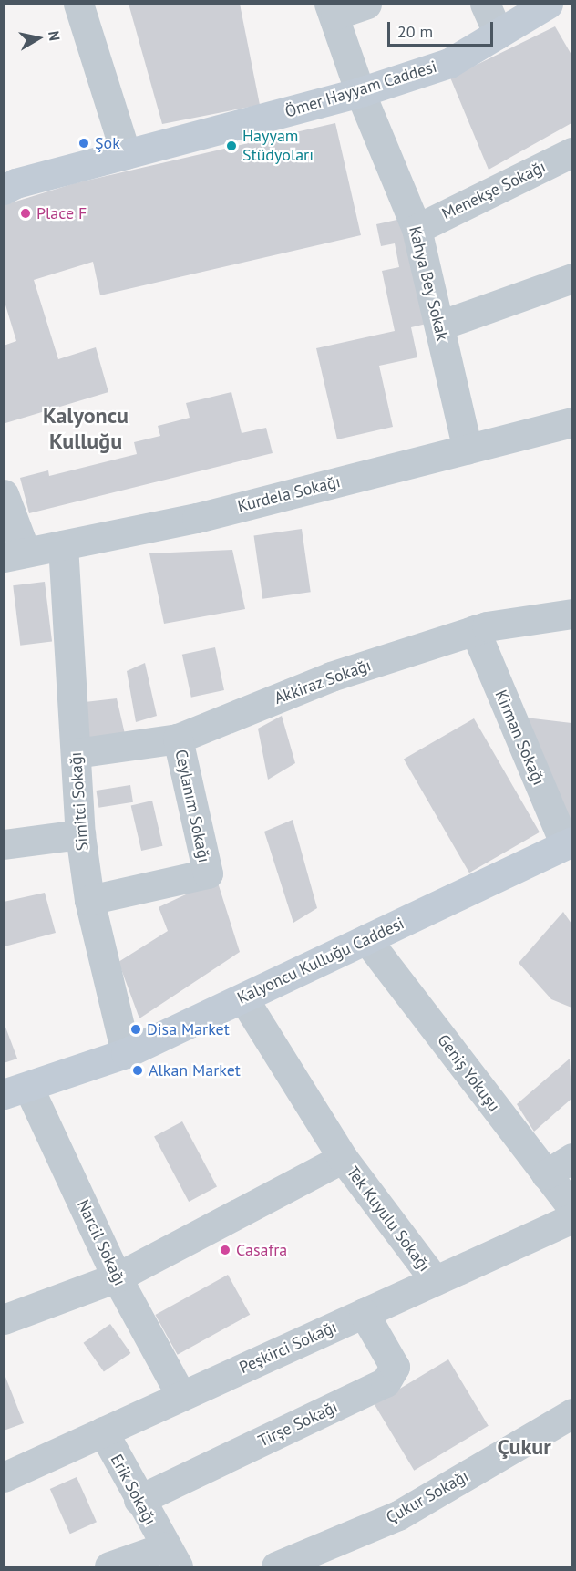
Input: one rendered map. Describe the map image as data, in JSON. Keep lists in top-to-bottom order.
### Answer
{
  "streets": {
    "street": [
      "Ömer Hayyam Caddesi",
      "Menekşe Sokağı",
      "Kahya Bey Sokak",
      "Kurdela Sokağı",
      "Akkiraz Sokağı",
      "Kirman Sokağı",
      "Simitci Sokağı",
      "Ceylanım Sokağı",
      "Kalyoncu Kulluğu Caddesi",
      "Geniş Yokuşu",
      "Tek Kuyulu Sokağı",
      "Narcil Sokağı",
      "Peşkirci Sokağı",
      "Tirşe Sokağı",
      "Erik Sokağı",
      "Çukur Sokağı"
    ]
  },
  "crossings": [
    ["Ömer Hayyam Caddesi", "Kahya Bey Sokak"],
    ["Menekşe Sokağı", "Kahya Bey Sokak"],
    ["Kahya Bey Sokak", "Kurdela Sokağı"],
    ["Kurdela Sokağı", "Simitci Sokağı"],
    ["Akkiraz Sokağı", "Kirman Sokağı"],
    ["Akkiraz Sokağı", "Simitci Sokağı"],
    ["Akkiraz Sokağı", "Ceylanım Sokağı"],
    ["Kirman Sokağı", "Kalyoncu Kulluğu Caddesi"],
    ["Simitci Sokağı", "Ceylanım Sokağı"],
    ["Simitci Sokağı", "Kalyoncu Kulluğu Caddesi"],
    ["Kalyoncu Kulluğu Caddesi", "Geniş Yokuşu"],
    ["Kalyoncu Kulluğu Caddesi", "Tek Kuyulu Sokağı"],
    ["Kalyoncu Kulluğu Caddesi", "Narcil Sokağı"],
    ["Tek Kuyulu Sokağı", "Peşkirci Sokağı"],
    ["Narcil Sokağı", "Peşkirci Sokağı"],
    ["Peşkirci Sokağı", "Tirşe Sokağı"],
    ["Peşkirci Sokağı", "Erik Sokağı"],
    ["Tirşe Sokağı", "Erik Sokağı"]
  ],
  "districts": ["Kalyoncu Kulluğu", "Çukur"],
  "places": [
    "Şok",
    "Hayyam Stüdyoları",
    "Place F",
    "Disa Market",
    "Alkan Market",
    "Casafra"
  ],
  "scale_bar": "20 m",
  "north": "right"
}
